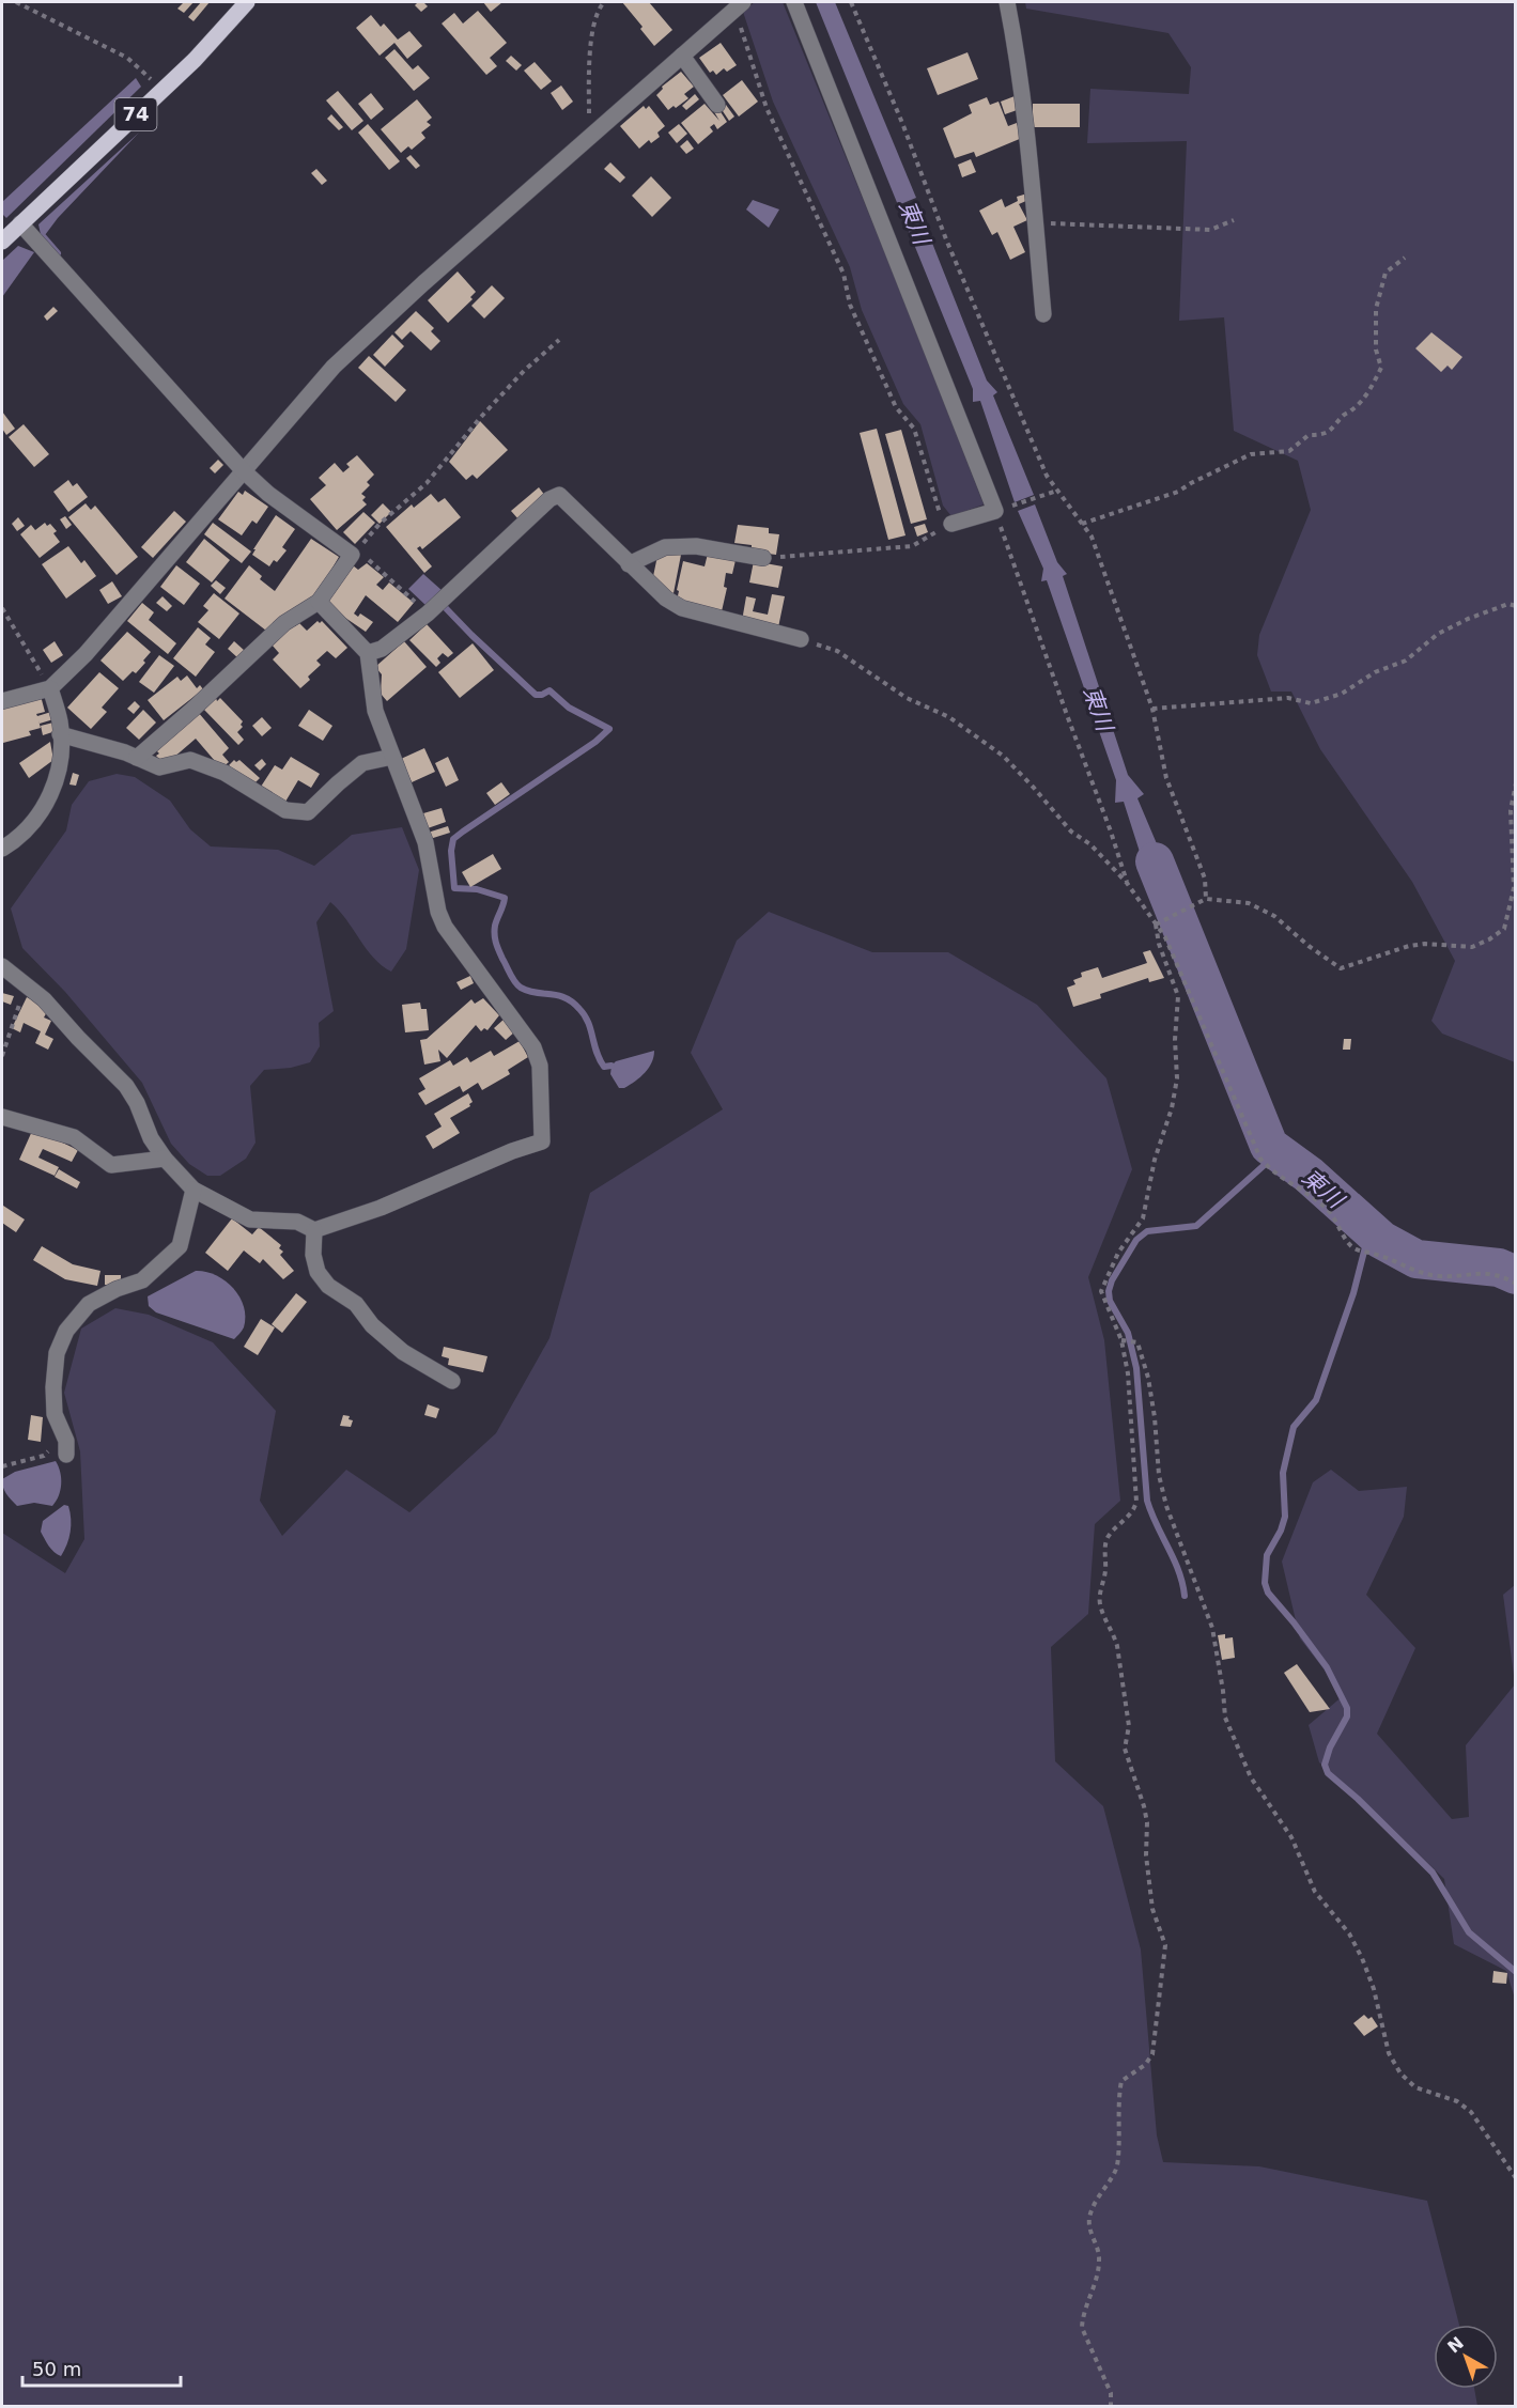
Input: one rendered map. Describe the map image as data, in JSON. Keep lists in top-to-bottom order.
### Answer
{
  "streets": {
    "main road": ["74"]
  },
  "water": ["東川"],
  "scale_bar": "50 m",
  "north": "top left"
}
